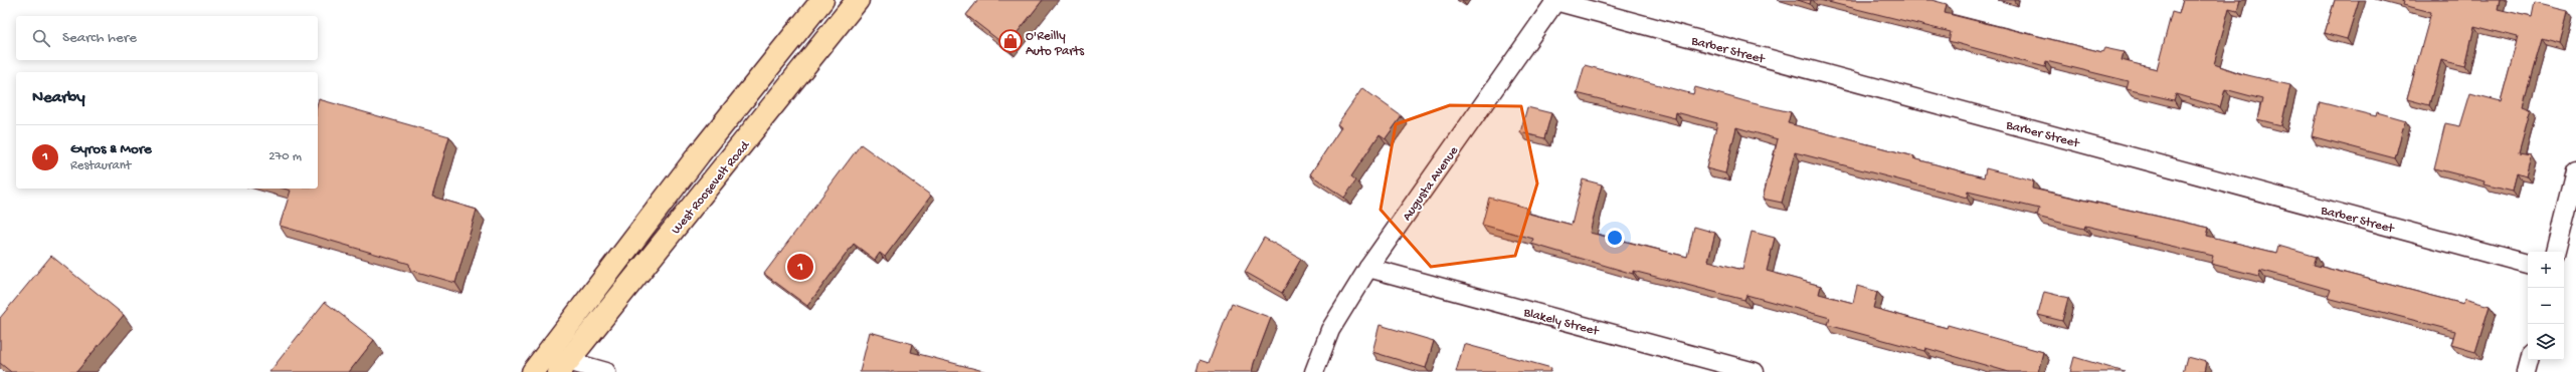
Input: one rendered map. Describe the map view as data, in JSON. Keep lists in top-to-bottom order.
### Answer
{
  "streets": {
    "main road": ["West Roosevelt Road"],
    "street": ["Barber Street", "Augusta Avenue", "Blakely Street"]
  },
  "crossings": [
    ["Barber Street", "Augusta Avenue"],
    ["Augusta Avenue", "Blakely Street"]
  ],
  "places": {
    "shop": ["O'Reilly Auto Parts"]
  },
  "page": {
    "search": "Search here",
    "heading": "Nearby",
    "list": [
      {
        "mark": "1",
        "name": "Gyros & More",
        "note": "Restaurant",
        "value": "270 m"
      }
    ],
    "map_buttons": ["+", "−"],
    "pins": "1"
  }
}
